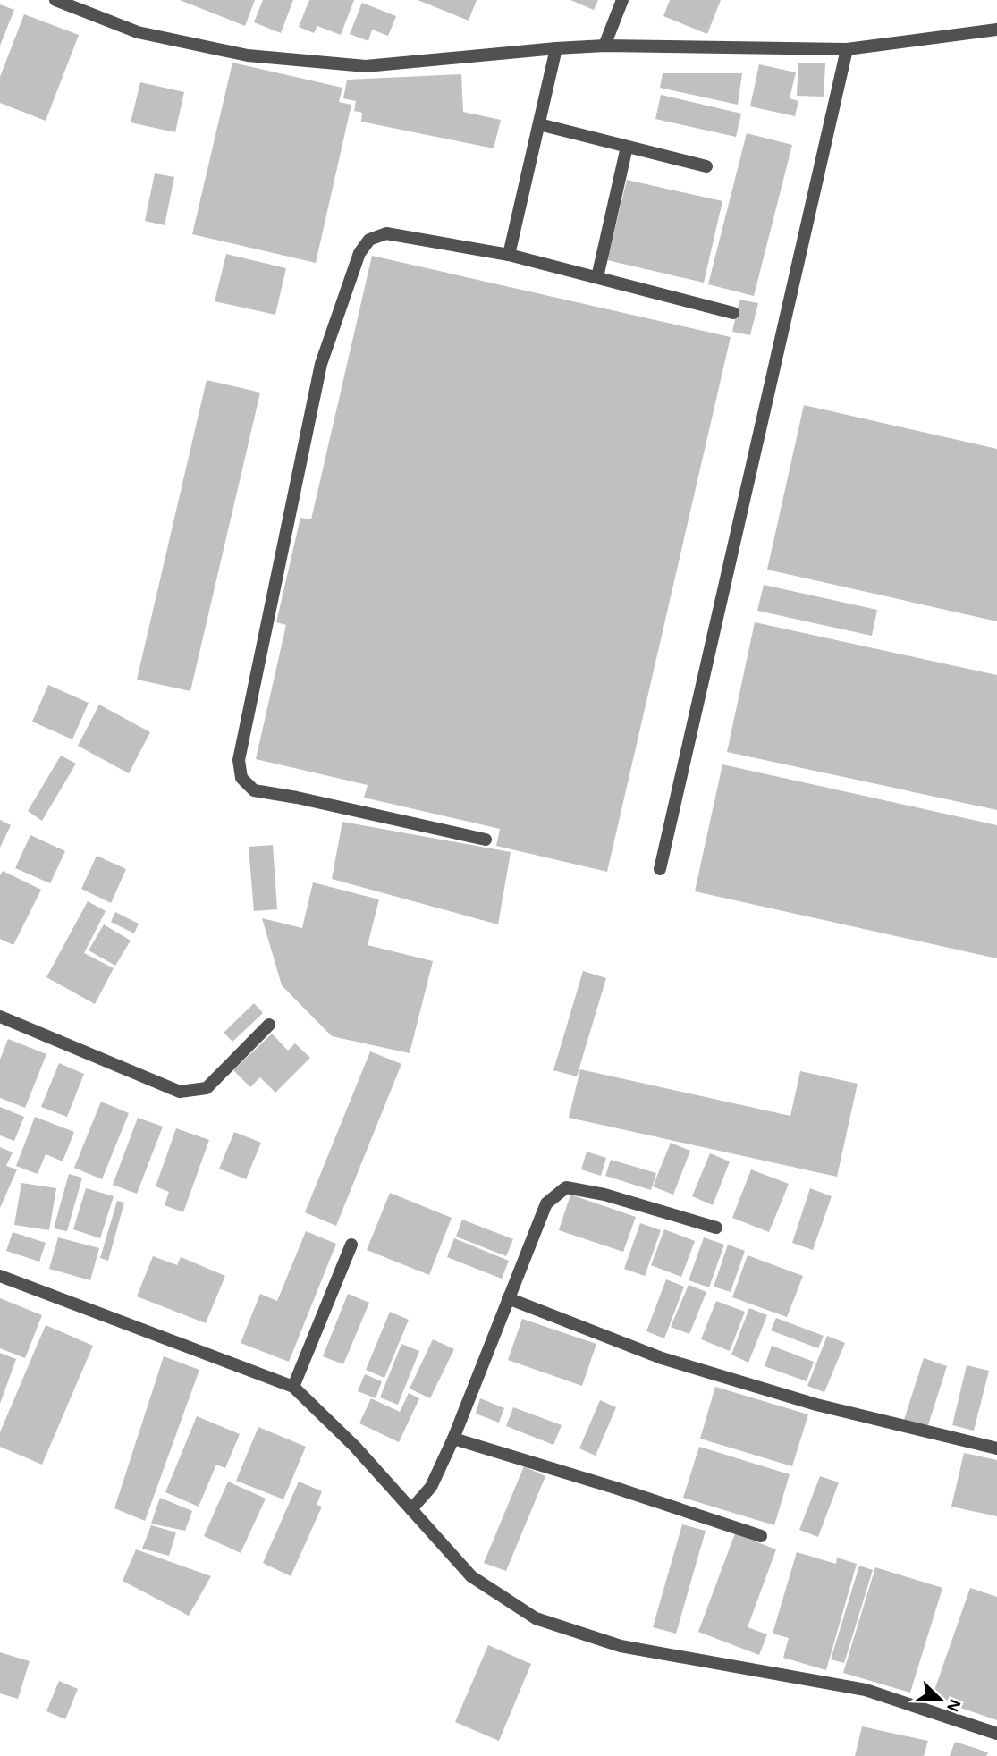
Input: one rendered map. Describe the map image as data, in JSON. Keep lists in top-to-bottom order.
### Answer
{
  "north": "bottom right"
}
